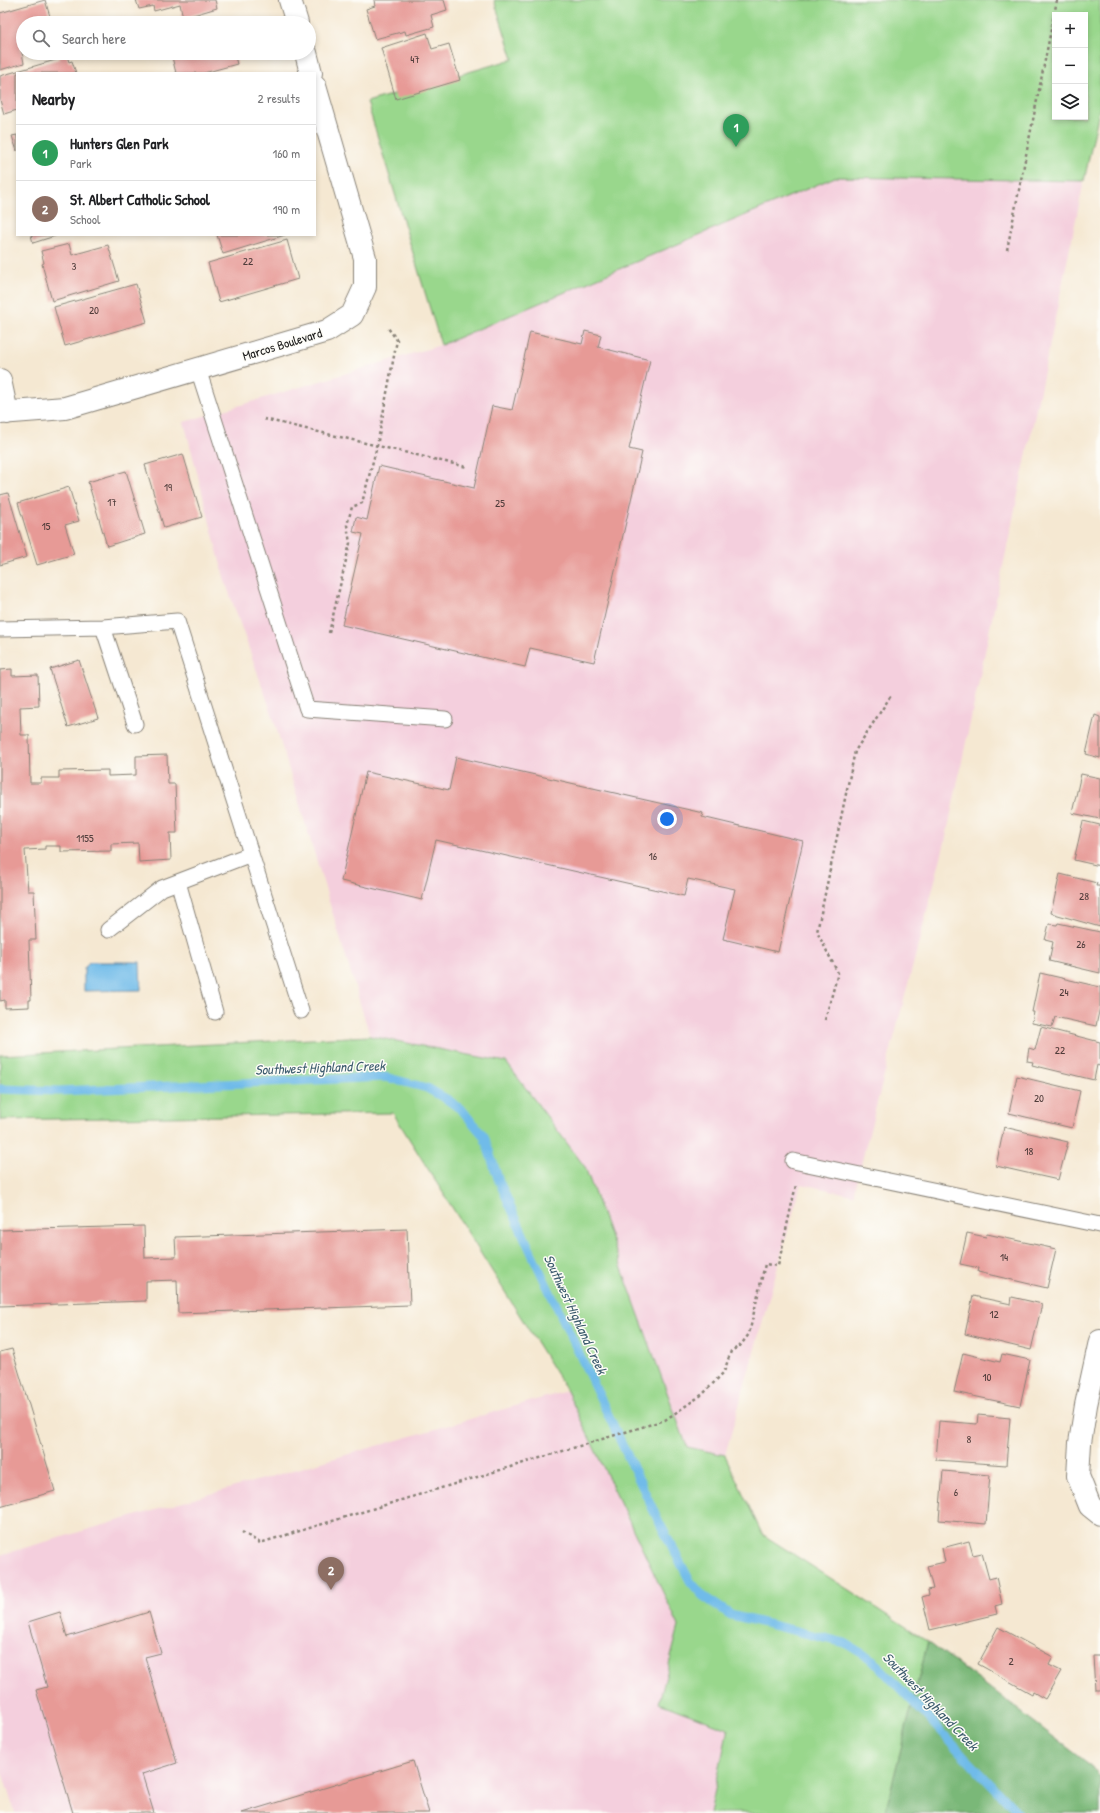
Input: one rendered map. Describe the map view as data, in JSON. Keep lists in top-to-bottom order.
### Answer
{
  "streets": {
    "street": ["Marcos Boulevard"]
  },
  "water": ["Southwest Highland Creek"],
  "house_numbers": [
    "47",
    "22",
    "3",
    "20",
    "19",
    "17",
    "25",
    "15",
    "1155",
    "16",
    "28",
    "26",
    "24",
    "22",
    "20",
    "18",
    "14",
    "12",
    "10",
    "8",
    "6",
    "2"
  ],
  "page": {
    "map_buttons": ["+", "−"],
    "search": "Search here",
    "heading": ["Nearby", "2 results"],
    "pins": ["1", "2"],
    "list": [
      {
        "mark": "1",
        "name": "Hunters Glen Park",
        "note": "Park",
        "value": "160 m"
      },
      {
        "mark": "2",
        "name": "St. Albert Catholic School",
        "note": "School",
        "value": "190 m"
      }
    ]
  }
}
